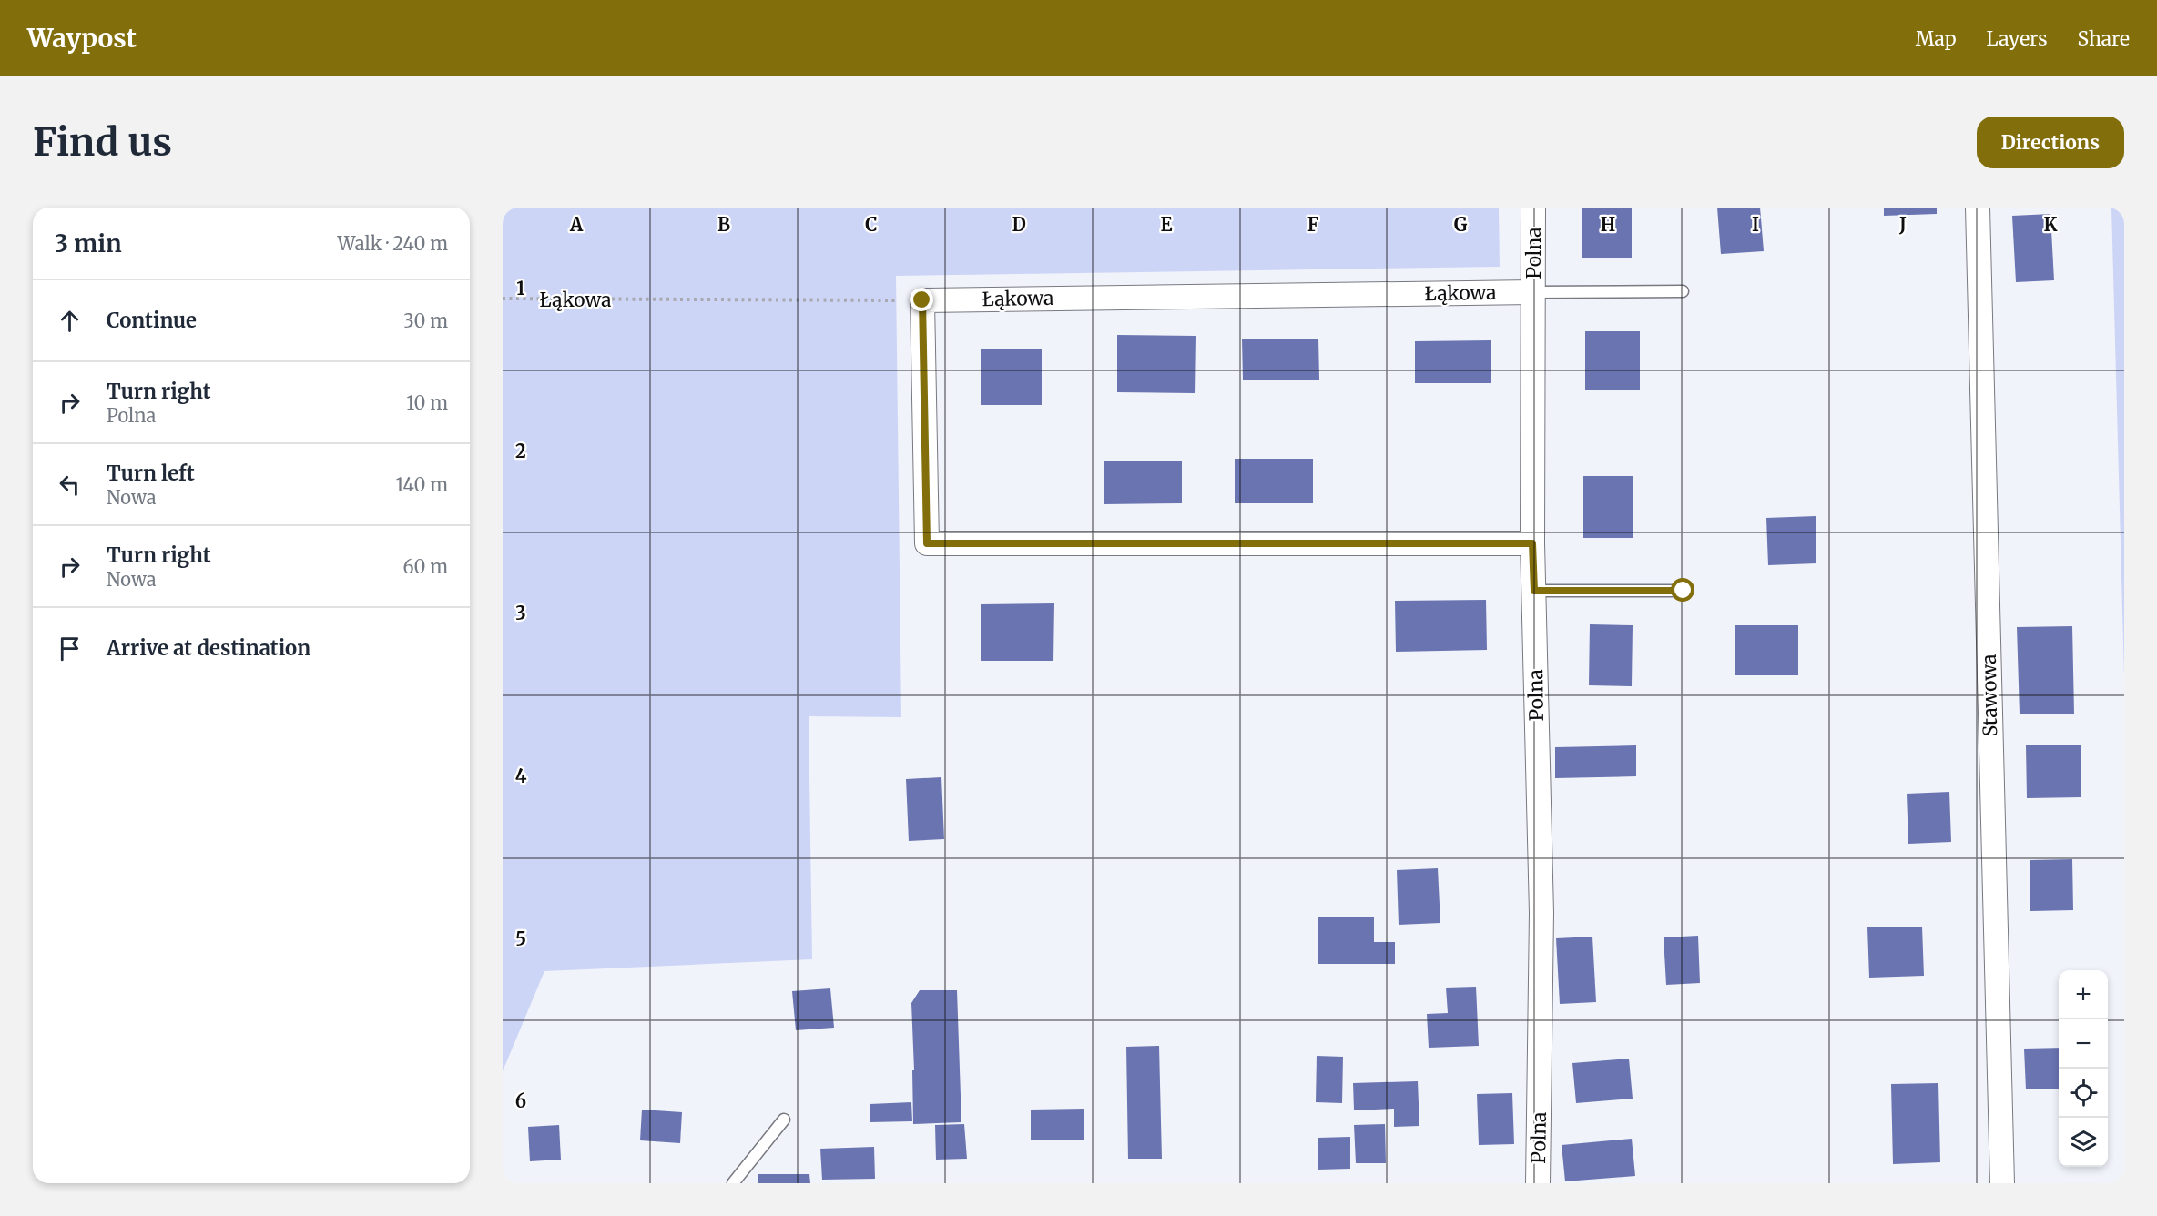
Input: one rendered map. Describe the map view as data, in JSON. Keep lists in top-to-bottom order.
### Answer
{
  "streets": {
    "street": ["Polna", "Łąkowa", "Stawowa"]
  },
  "crossings": [
    ["Polna", "Łąkowa"]
  ],
  "page": {
    "header": "Waypost",
    "nav": ["Map", "Layers", "Share"],
    "buttons": "Directions",
    "title": "Find us",
    "heading": ["3 min", "Walk · 240 m"],
    "list": [
      ["Continue", "30 m"],
      ["Turn right", "Polna", "10 m"],
      ["Turn left", "Nowa", "140 m"],
      ["Turn right", "Nowa", "60 m"],
      "Arrive at destination"
    ],
    "map_buttons": ["+", "−"]
  },
  "grid": {
    "columns": [
      "A",
      "B",
      "C",
      "D",
      "E",
      "F",
      "G",
      "H",
      "I",
      "J",
      "K"
    ],
    "rows": [
      "1",
      "2",
      "3",
      "4",
      "5",
      "6"
    ]
  }
}
